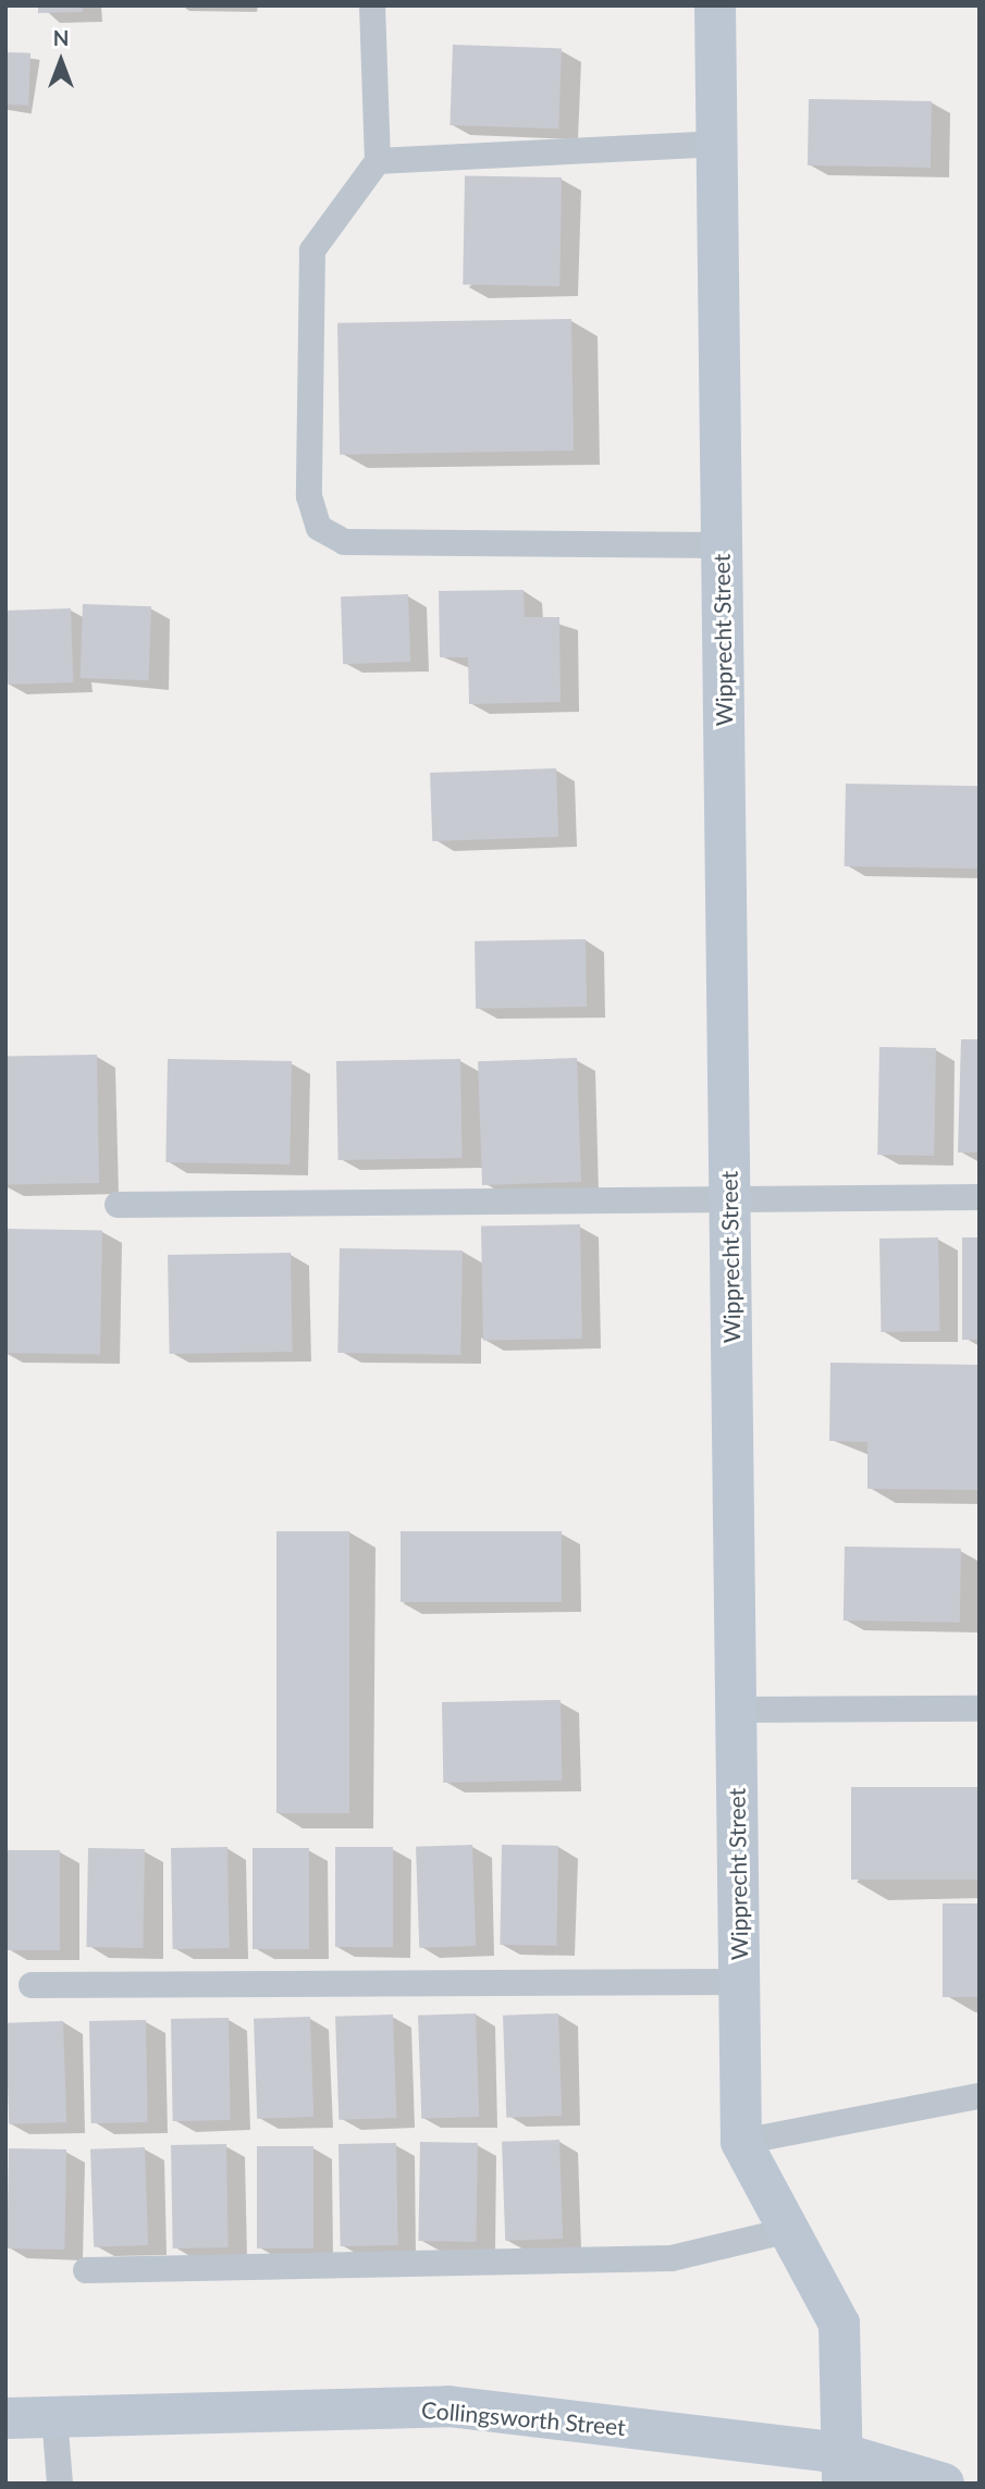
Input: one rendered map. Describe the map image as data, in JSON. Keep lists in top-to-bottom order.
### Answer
{
  "streets": {
    "street": ["Wipprecht Street", "Collingsworth Street"]
  },
  "crossings": [
    ["Wipprecht Street", "Collingsworth Street"]
  ],
  "north": "top"
}
